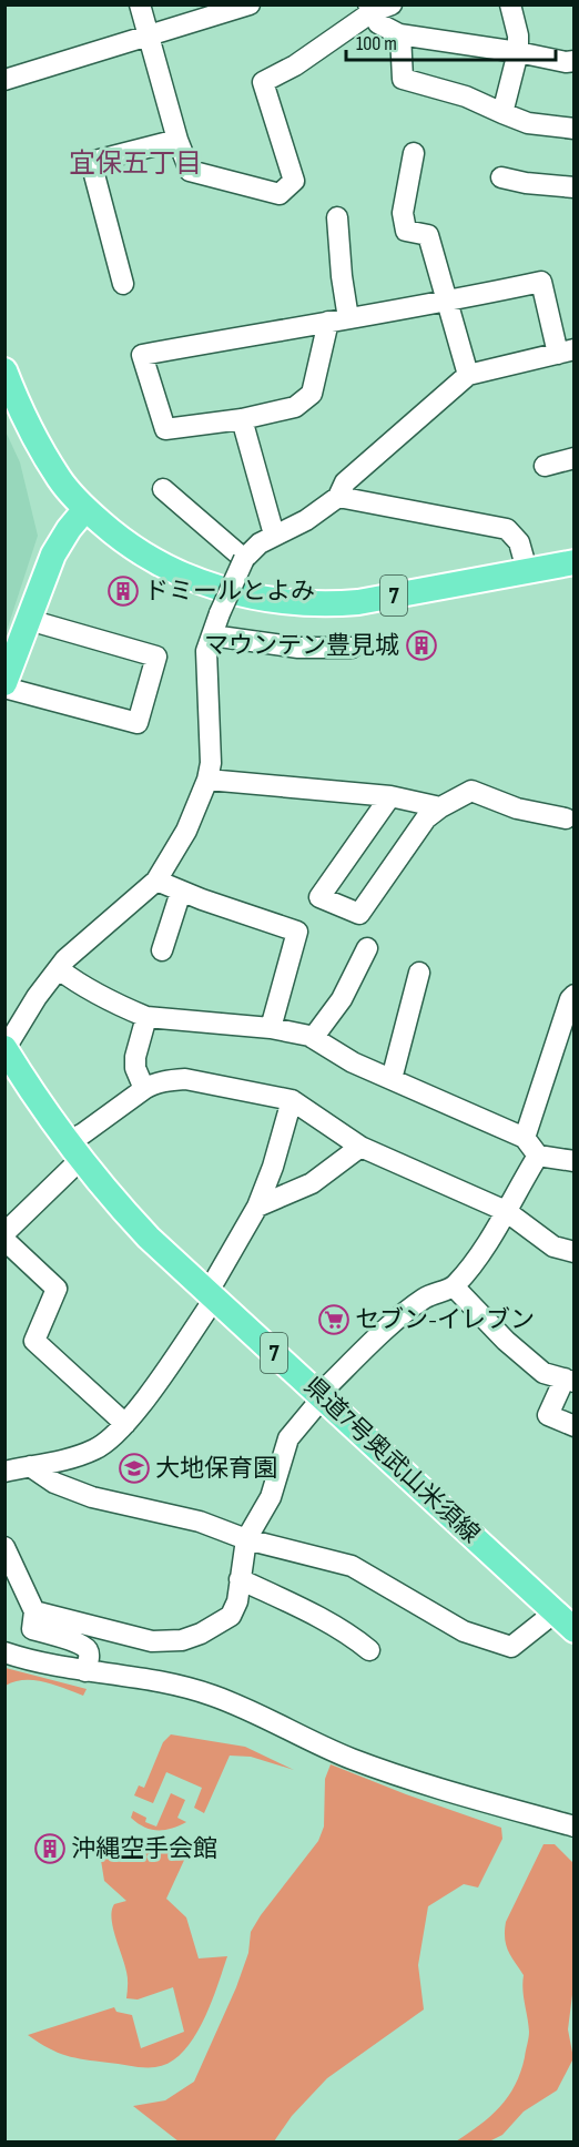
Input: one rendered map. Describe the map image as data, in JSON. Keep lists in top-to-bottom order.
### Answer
{
  "streets": {
    "main road": ["7", "県道7号奥武山米須線"]
  },
  "districts": ["宜保五丁目"],
  "places": {
    "building": ["ドミールとよみ", "マウンテン豊見城", "沖縄空手会館"],
    "supermarket": ["セブン-イレブン"],
    "school or university": ["大地保育園"]
  },
  "scale_bar": "100 m"
}
